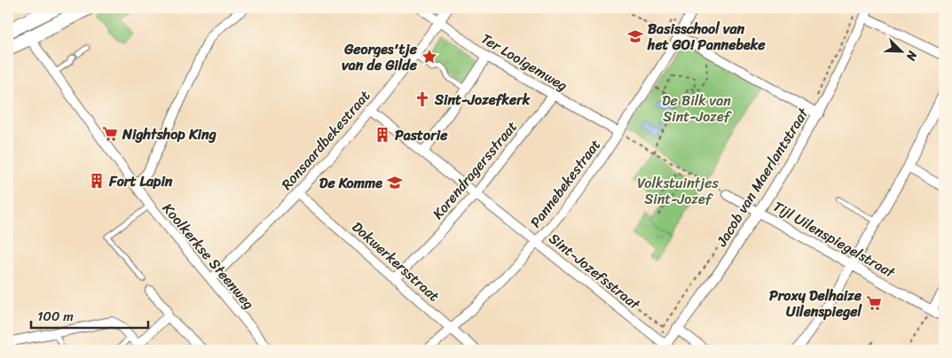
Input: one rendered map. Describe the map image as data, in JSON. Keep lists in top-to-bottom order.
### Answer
{
  "streets": {
    "street": [
      "Ter Looigemweg",
      "Ronsaardbekestraat",
      "Korendragersstraat",
      "Jacob van Maerlantstraat",
      "Pannebekestraat",
      "Tijl Uilenspiegelstraat",
      "Koolkerkse Steenweg",
      "Dokwerkersstraat",
      "Sint-Jozefsstraat"
    ]
  },
  "crossings": [
    ["Ter Looigemweg", "Ronsaardbekestraat"],
    ["Ter Looigemweg", "Korendragersstraat"],
    ["Ter Looigemweg", "Pannebekestraat"],
    ["Ronsaardbekestraat", "Koolkerkse Steenweg"],
    ["Ronsaardbekestraat", "Dokwerkersstraat"],
    ["Ronsaardbekestraat", "Sint-Jozefsstraat"],
    ["Korendragersstraat", "Dokwerkersstraat"],
    ["Korendragersstraat", "Sint-Jozefsstraat"],
    ["Jacob van Maerlantstraat", "Tijl Uilenspiegelstraat"],
    ["Jacob van Maerlantstraat", "Sint-Jozefsstraat"],
    ["Pannebekestraat", "Dokwerkersstraat"],
    ["Pannebekestraat", "Sint-Jozefsstraat"]
  ],
  "parks": ["De Bilk van Sint-Jozef", "Volkstuintjes Sint-Jozef"],
  "places": {
    "school or university": ["Basisschool van het GO! Pannebeke", "De Komme"],
    "place": ["Georges'tje van de Gilde"],
    "church": ["Sint-Jozefkerk"],
    "supermarket": ["Nightshop King", "Proxy Delhaize Uilenspiegel"],
    "building": ["Pastorie", "Fort Lapin"]
  },
  "scale_bar": "100 m",
  "north": "bottom right"
}
